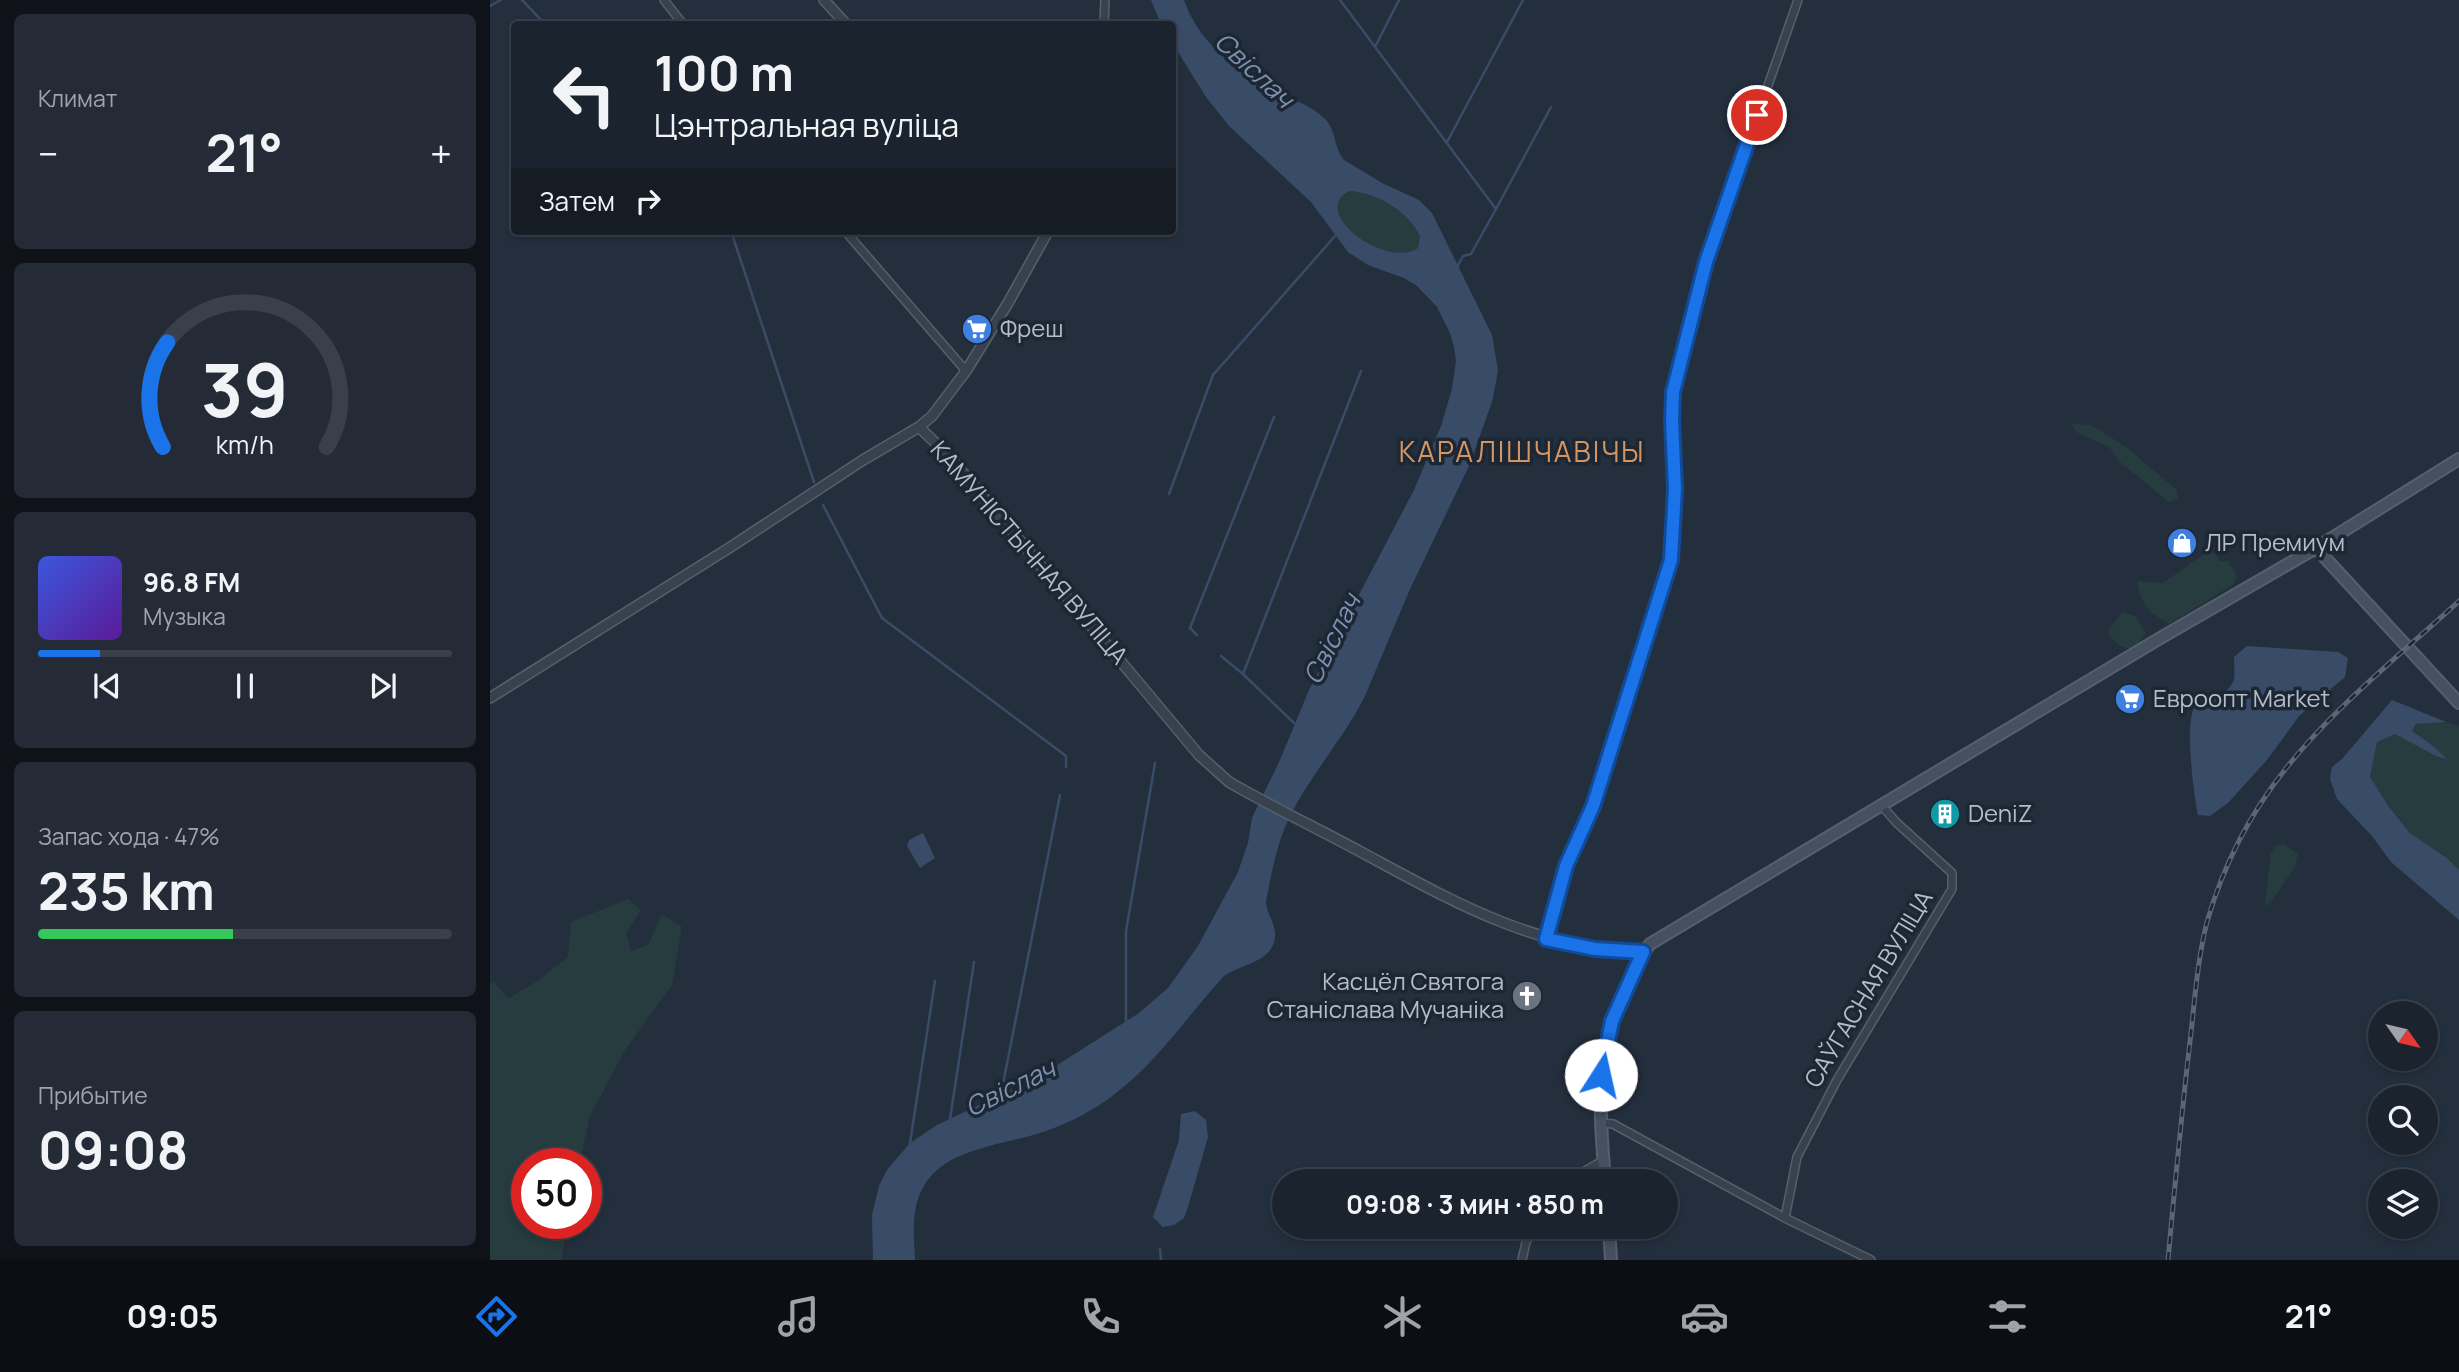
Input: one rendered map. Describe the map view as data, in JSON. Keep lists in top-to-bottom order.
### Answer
{
  "streets": {
    "street": ["КАМУНІСТЫЧНАЯ ВУЛІЦА", "САЎГАСНАЯ ВУЛІЦА"]
  },
  "districts": ["КАРАЛІШЧАВІЧЫ"],
  "water": ["Свіслач"],
  "places": {
    "supermarket": ["Фреш", "Евроопт Market"],
    "shop": ["ЛР Премиум"],
    "building": ["DeniZ"],
    "church": ["Касцёл Святога Станіслава Мучаніка"]
  },
  "north": "bottom right",
  "page": {
    "tile": [
      "Климат",
      ["Запас хода · 47%", "235 km"],
      ["Прибытие", "09:08"]
    ],
    "turn": ["100 m", "Цэнтральная вуліца"],
    "heat": ["−", "21°", "+"],
    "then": "Затем",
    "song": ["96.8 FM", "Музыка"],
    "limit": "50",
    "trip": "09:08 · 3 мин · 850 m",
    "tabs": ["09:05", "21°"],
    "gauge": ["39", "km/h"]
  }
}
